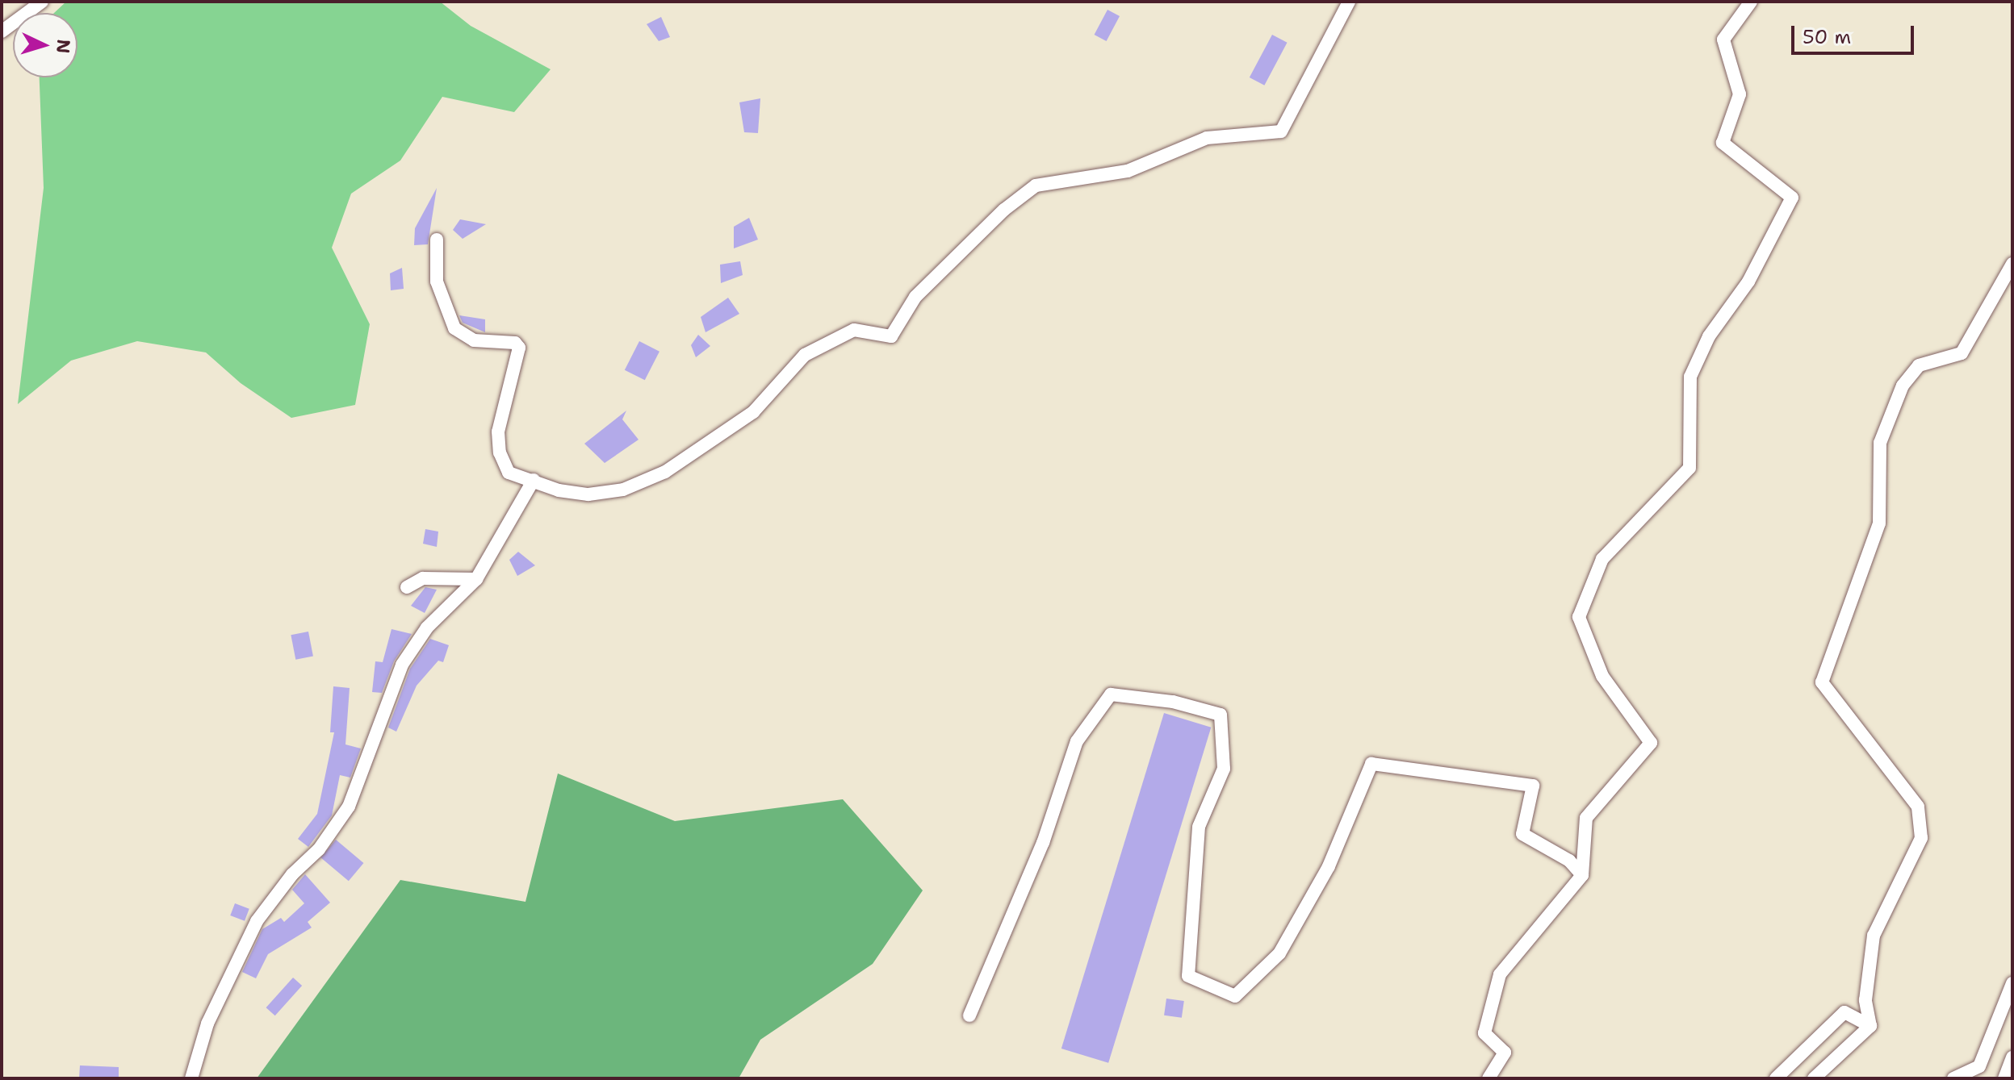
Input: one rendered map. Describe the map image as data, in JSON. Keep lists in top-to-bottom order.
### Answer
{
  "scale_bar": "50 m",
  "north": "right"
}
